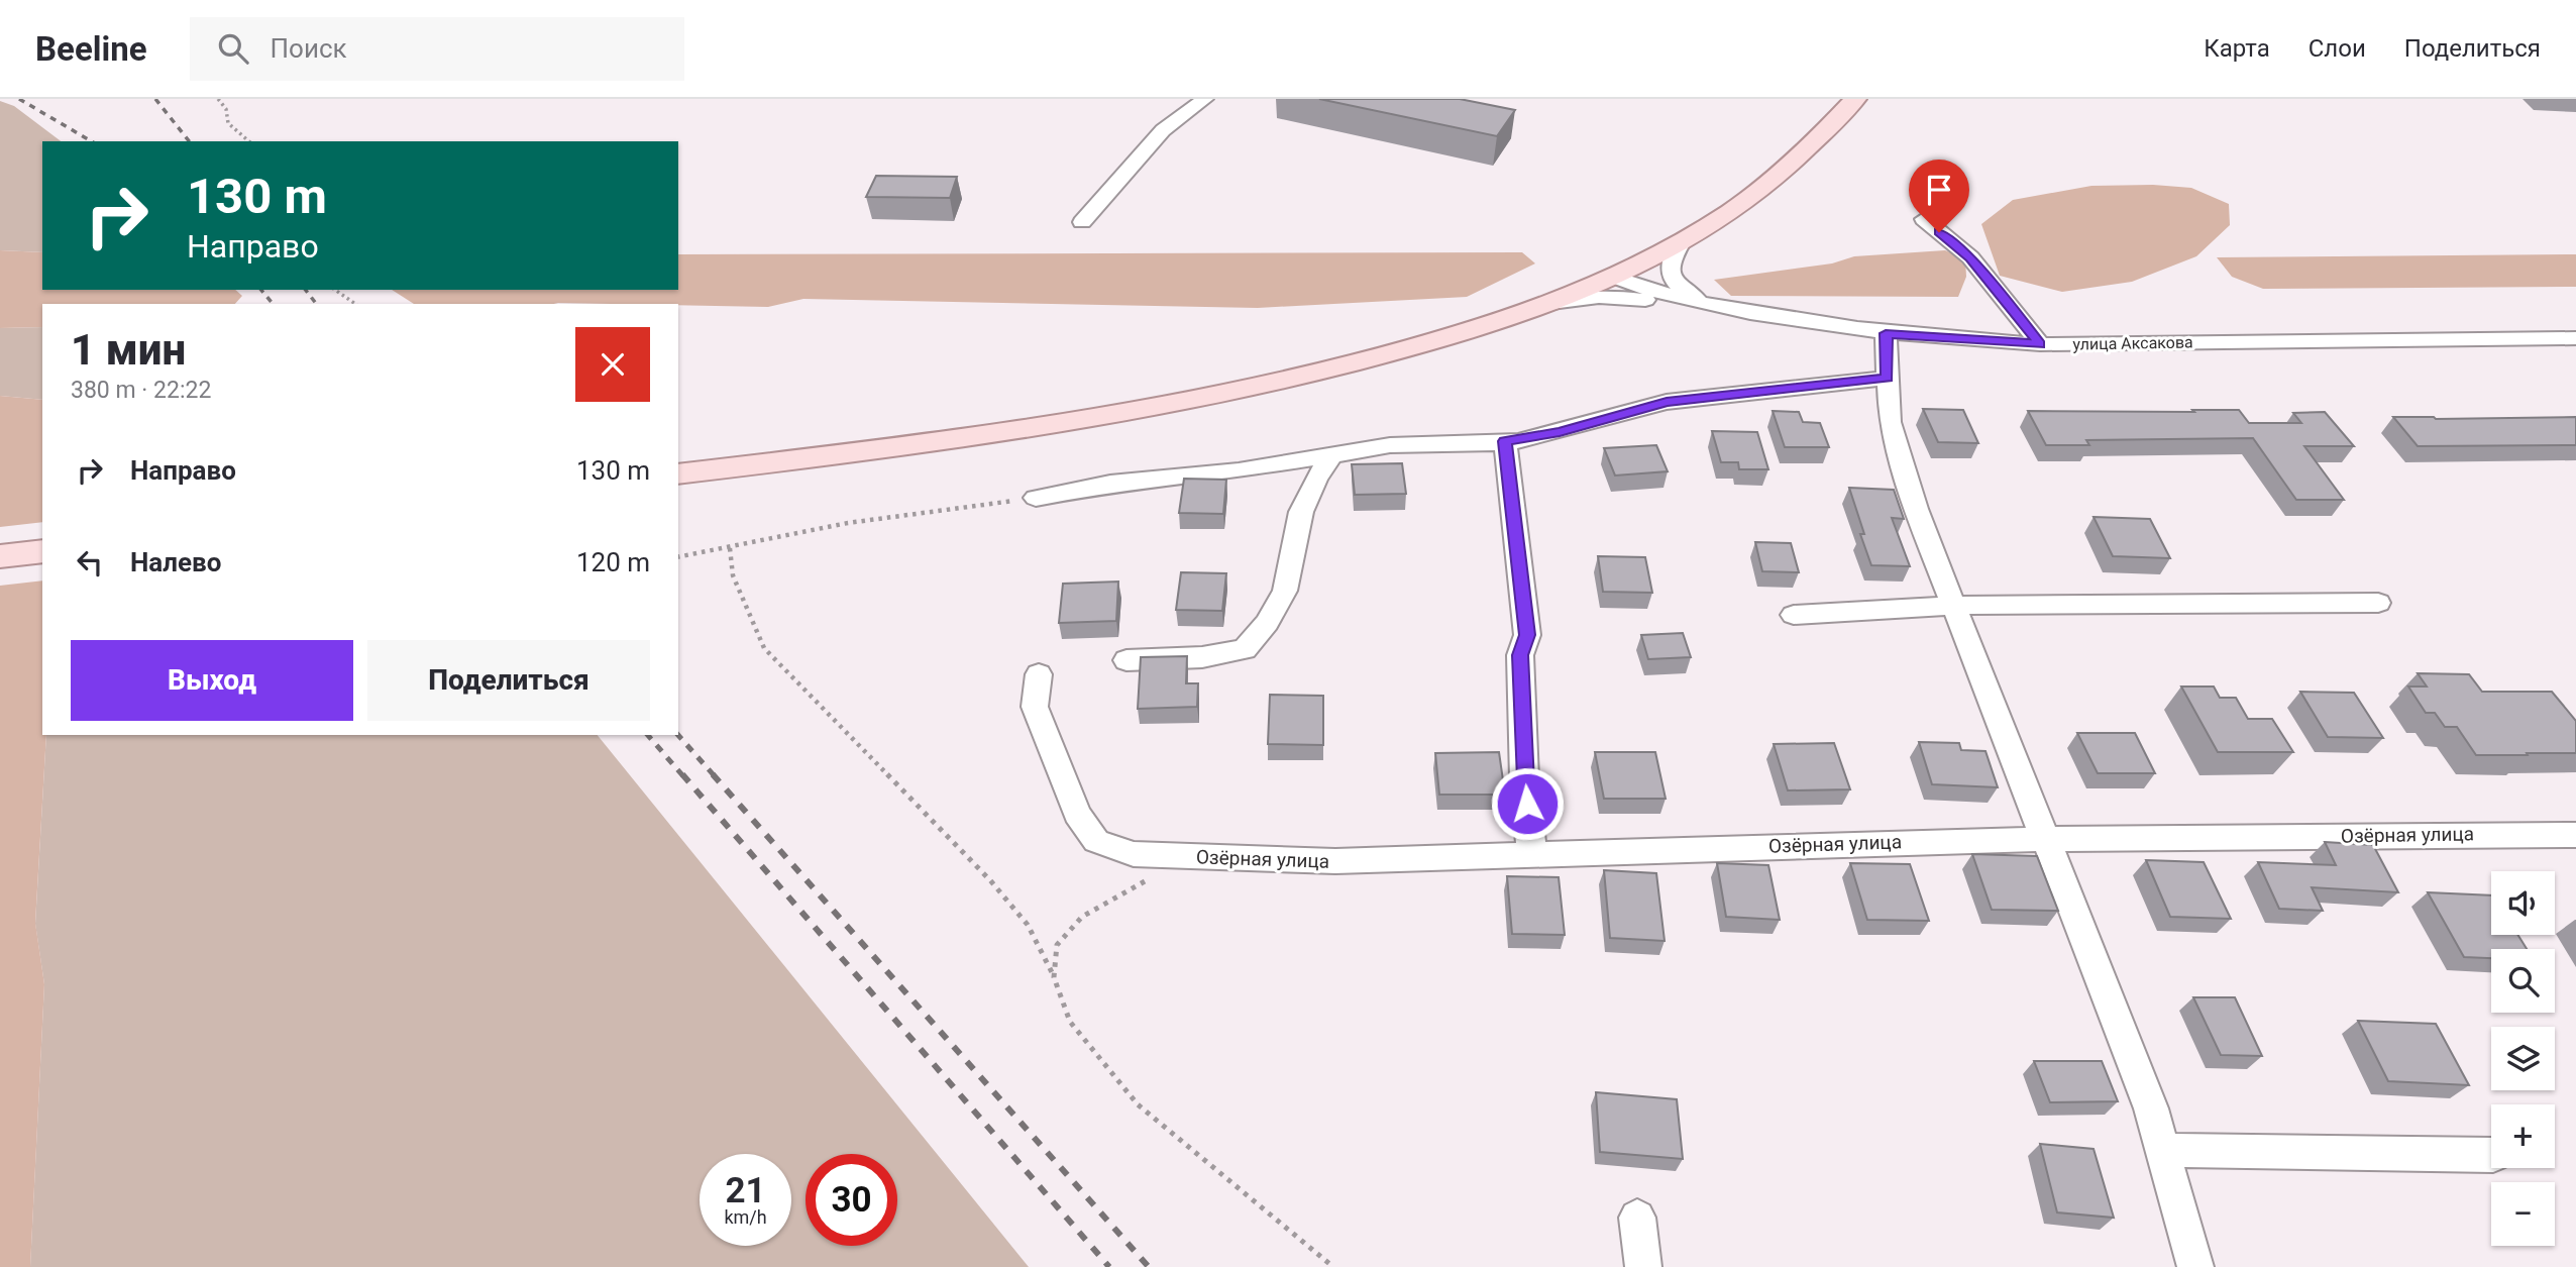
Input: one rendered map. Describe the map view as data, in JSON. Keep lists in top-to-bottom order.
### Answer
{
  "streets": {
    "street": ["улица Аксакова", "Озёрная улица"]
  },
  "page": {
    "header": "Beeline",
    "search": "Поиск",
    "nav": ["Карта", "Слои", "Поделиться"],
    "turn": ["130 m", "Направо"],
    "heading": ["1 мин", "380 m · 22:22"],
    "list": [
      {
        "name": "Направо",
        "value": "130 m"
      },
      {
        "name": "Налево",
        "value": "120 m"
      }
    ],
    "buttons": ["Выход", "Поделиться"],
    "map_buttons": ["+", "−"],
    "speed": "21 km/h",
    "limit": "30"
  }
}
